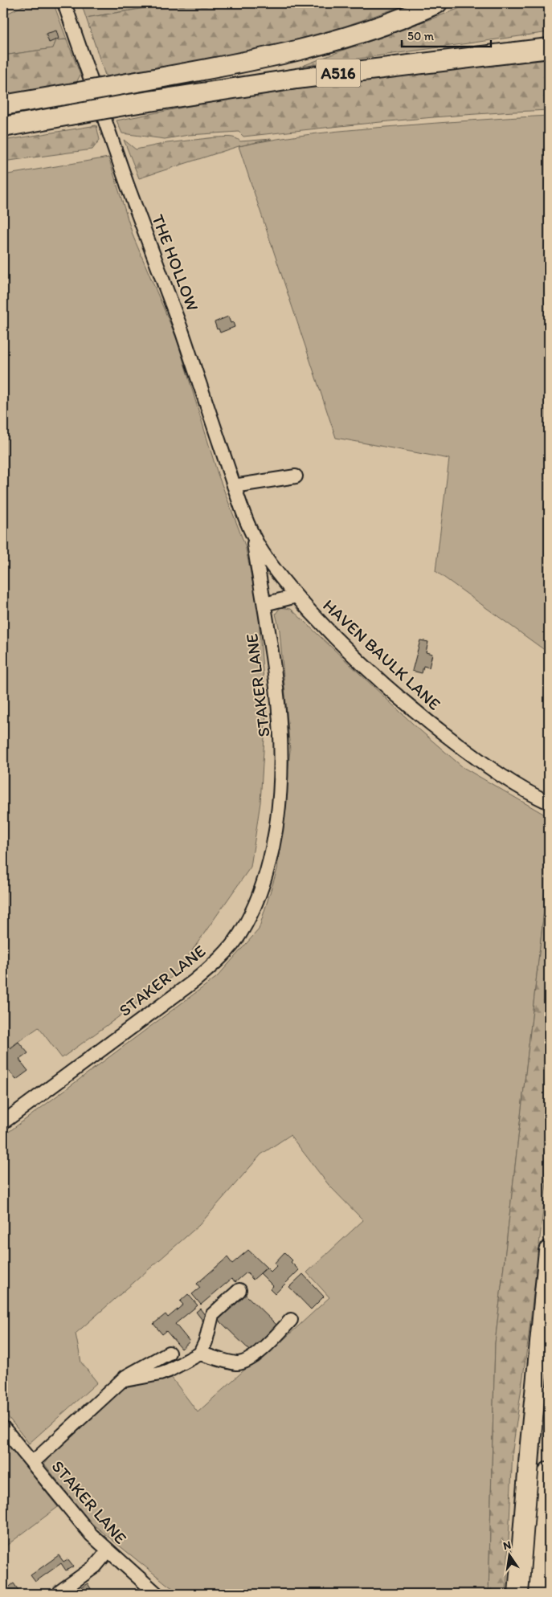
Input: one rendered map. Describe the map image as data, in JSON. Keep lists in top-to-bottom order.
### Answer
{
  "streets": {
    "highway": ["A516"],
    "street": ["THE HOLLOW", "HAVEN BAULK LANE", "STAKER LANE"]
  },
  "crossings": [
    ["THE HOLLOW", "HAVEN BAULK LANE"],
    ["THE HOLLOW", "STAKER LANE"],
    ["HAVEN BAULK LANE", "STAKER LANE"]
  ],
  "scale_bar": "50 m",
  "north": "top"
}
